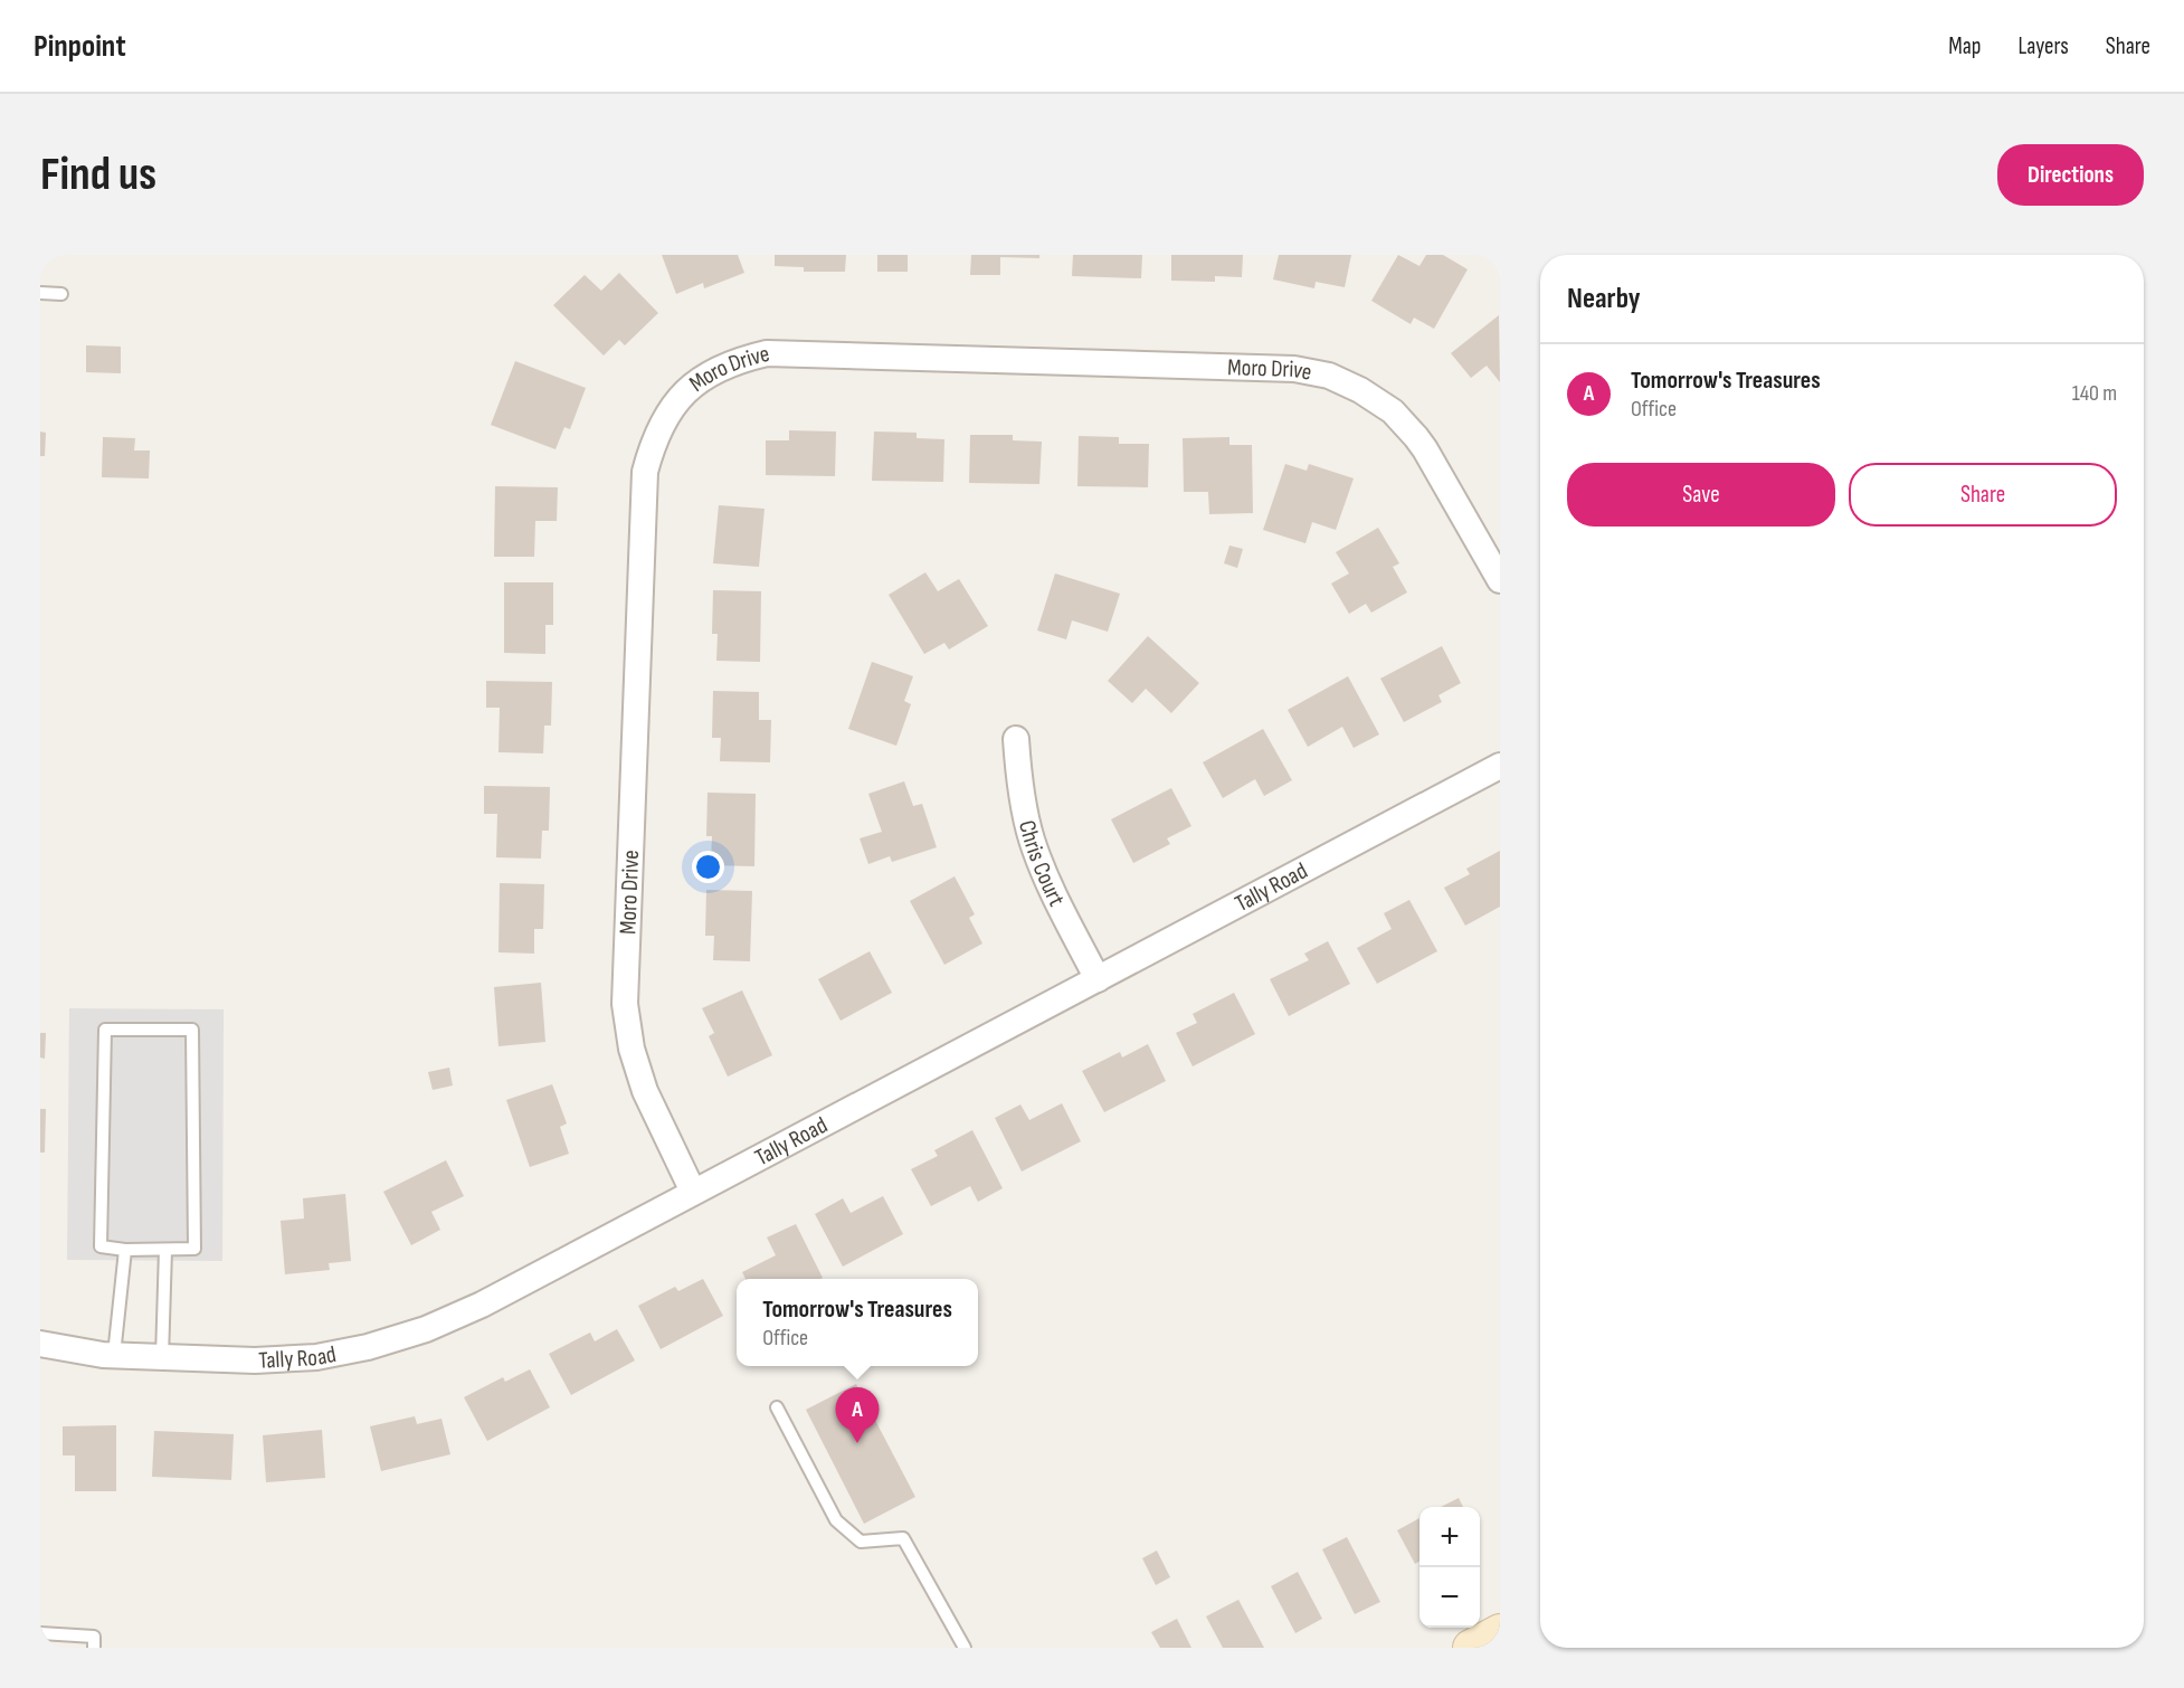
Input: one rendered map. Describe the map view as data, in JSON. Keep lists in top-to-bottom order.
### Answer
{
  "streets": {
    "street": ["Moro Drive", "Chris Court", "Tally Road"]
  },
  "crossings": [
    ["Moro Drive", "Tally Road"],
    ["Chris Court", "Tally Road"]
  ],
  "page": {
    "header": "Pinpoint",
    "nav": ["Map", "Layers", "Share"],
    "buttons": [
      "Directions",
      ["Save", "Share"]
    ],
    "title": "Find us",
    "heading": "Nearby",
    "list": [
      {
        "mark": "A",
        "name": "Tomorrow's Treasures",
        "note": "Office",
        "value": "140 m"
      }
    ],
    "popup": ["Tomorrow's Treasures", "Office"],
    "pins": "A",
    "map_buttons": ["+", "−"]
  }
}
